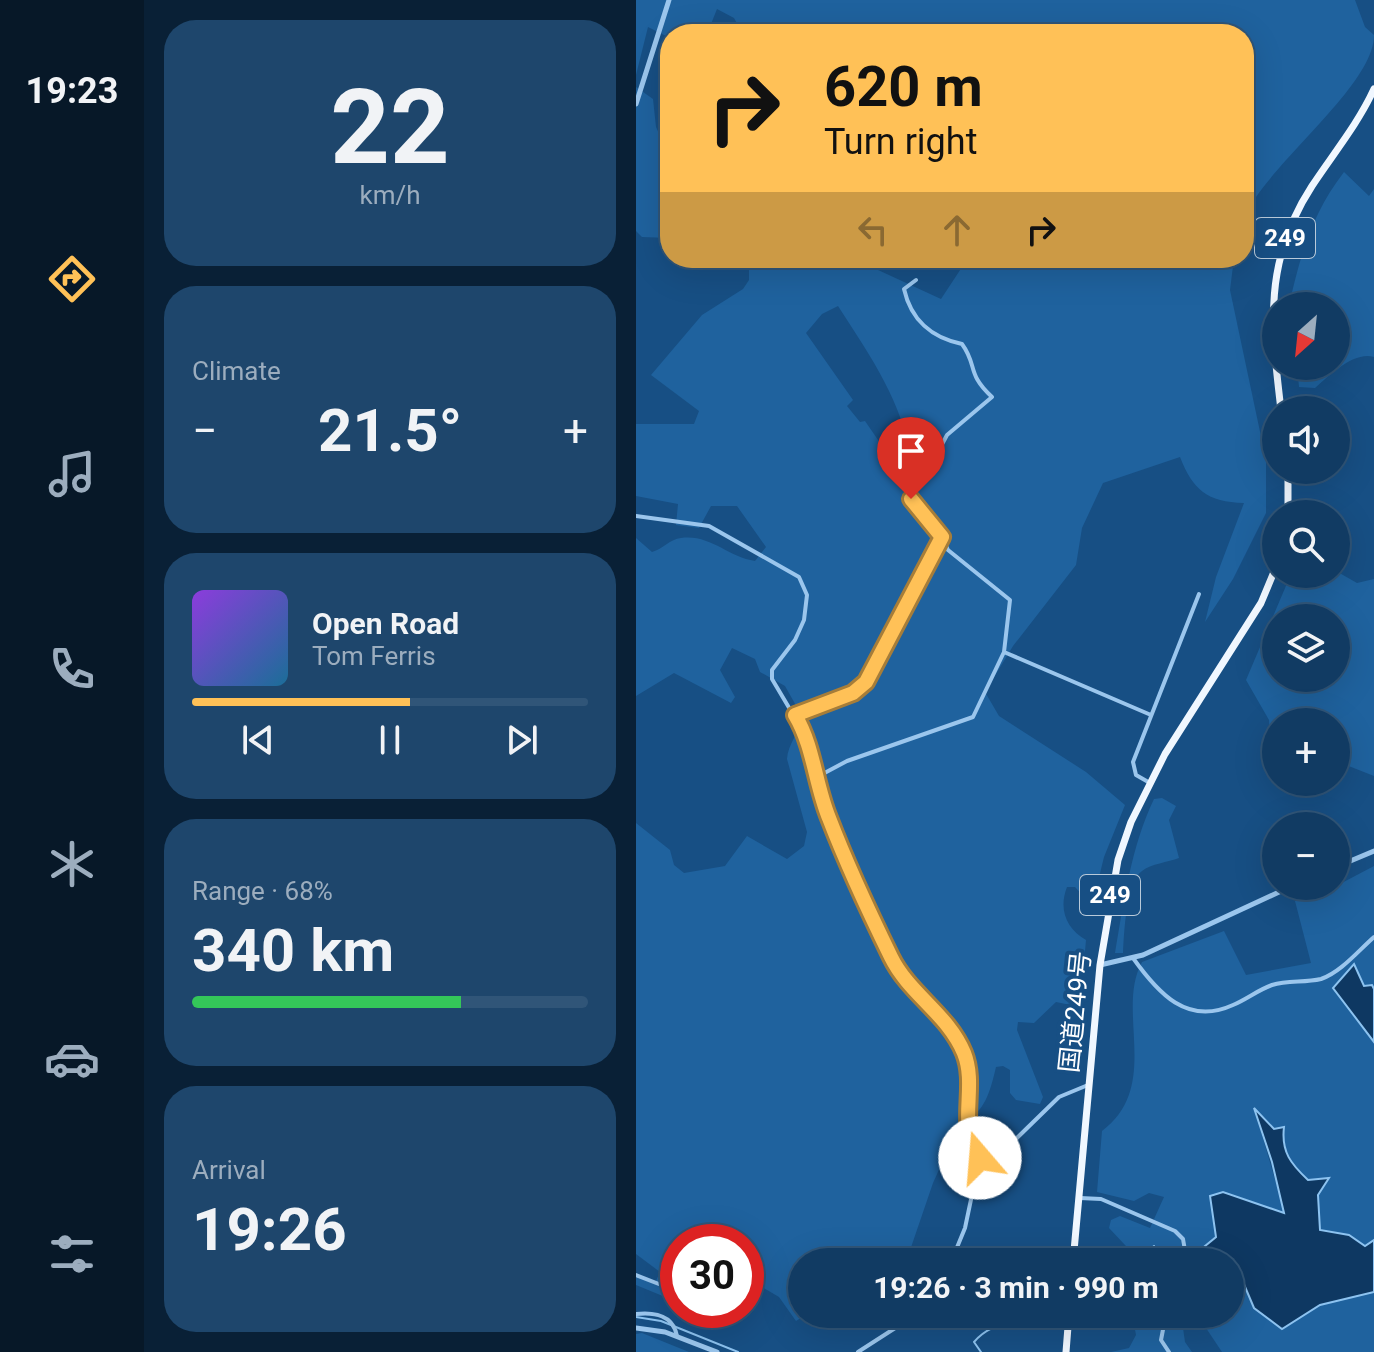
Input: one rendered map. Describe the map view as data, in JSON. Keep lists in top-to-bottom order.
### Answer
{
  "streets": {
    "highway": ["249", "国道249号"]
  },
  "north": "bottom left",
  "page": {
    "tabs": "19:23",
    "tile": [
      ["22", "km/h"],
      "Climate",
      ["Range · 68%", "340 km"],
      ["Arrival", "19:26"]
    ],
    "turn": ["620 m", "Turn right"],
    "map_buttons": ["+", "−"],
    "heat": ["−", "21.5°", "+"],
    "song": ["Open Road", "Tom Ferris"],
    "limit": "30",
    "trip": "19:26 · 3 min · 990 m"
  }
}
